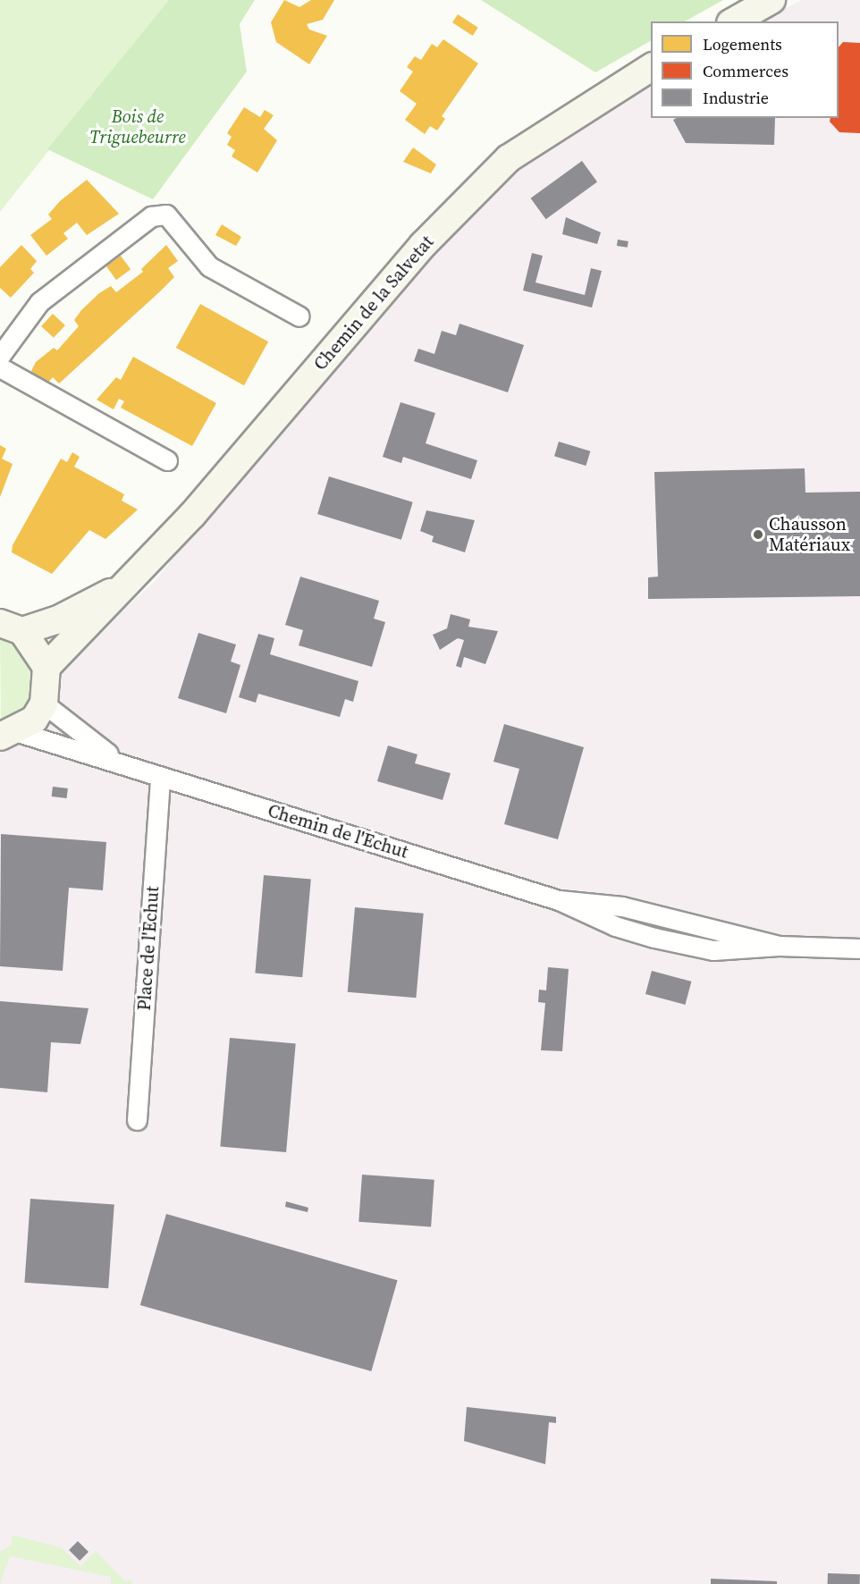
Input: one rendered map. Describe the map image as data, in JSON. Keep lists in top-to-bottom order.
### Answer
{
  "streets": {
    "main road": ["Chemin de la Salvetat"],
    "street": ["Chemin de l'Echut", "Place de l'Echut"]
  },
  "crossings": [
    ["Chemin de l'Echut", "Place de l'Echut"]
  ],
  "parks": ["Bois de Triguebeurre"],
  "places": ["Chausson Matériaux"],
  "legend": ["Logements", "Commerces", "Industrie"]
}
